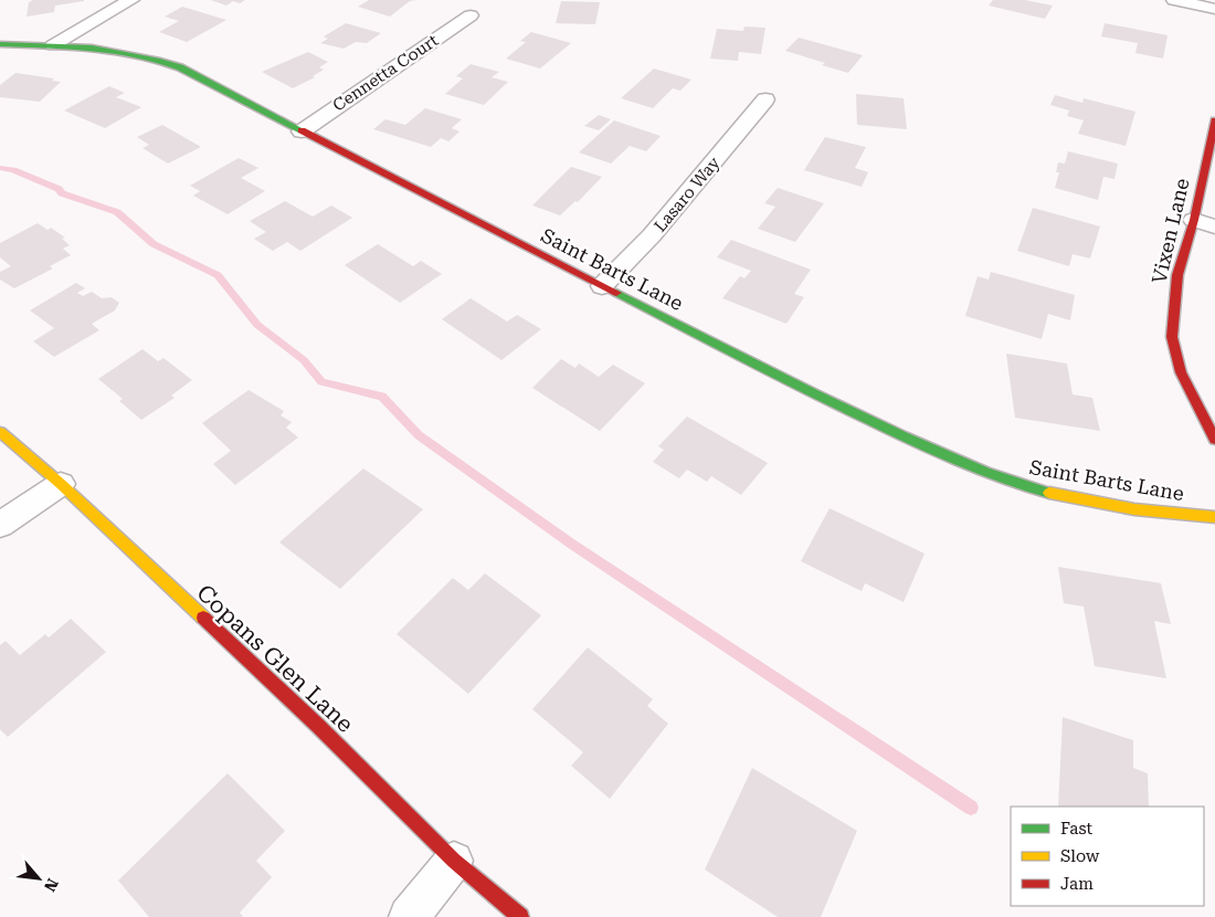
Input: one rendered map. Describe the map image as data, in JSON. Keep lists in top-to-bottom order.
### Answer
{
  "streets": {
    "street": [
      "Cennetta Court",
      "Lasaro Way",
      "Vixen Lane",
      "Saint Barts Lane",
      "Copans Glen Lane"
    ]
  },
  "crossings": [
    ["Cennetta Court", "Saint Barts Lane"],
    ["Lasaro Way", "Saint Barts Lane"]
  ],
  "legend": ["Fast", "Slow", "Jam"],
  "north": "bottom right"
}
